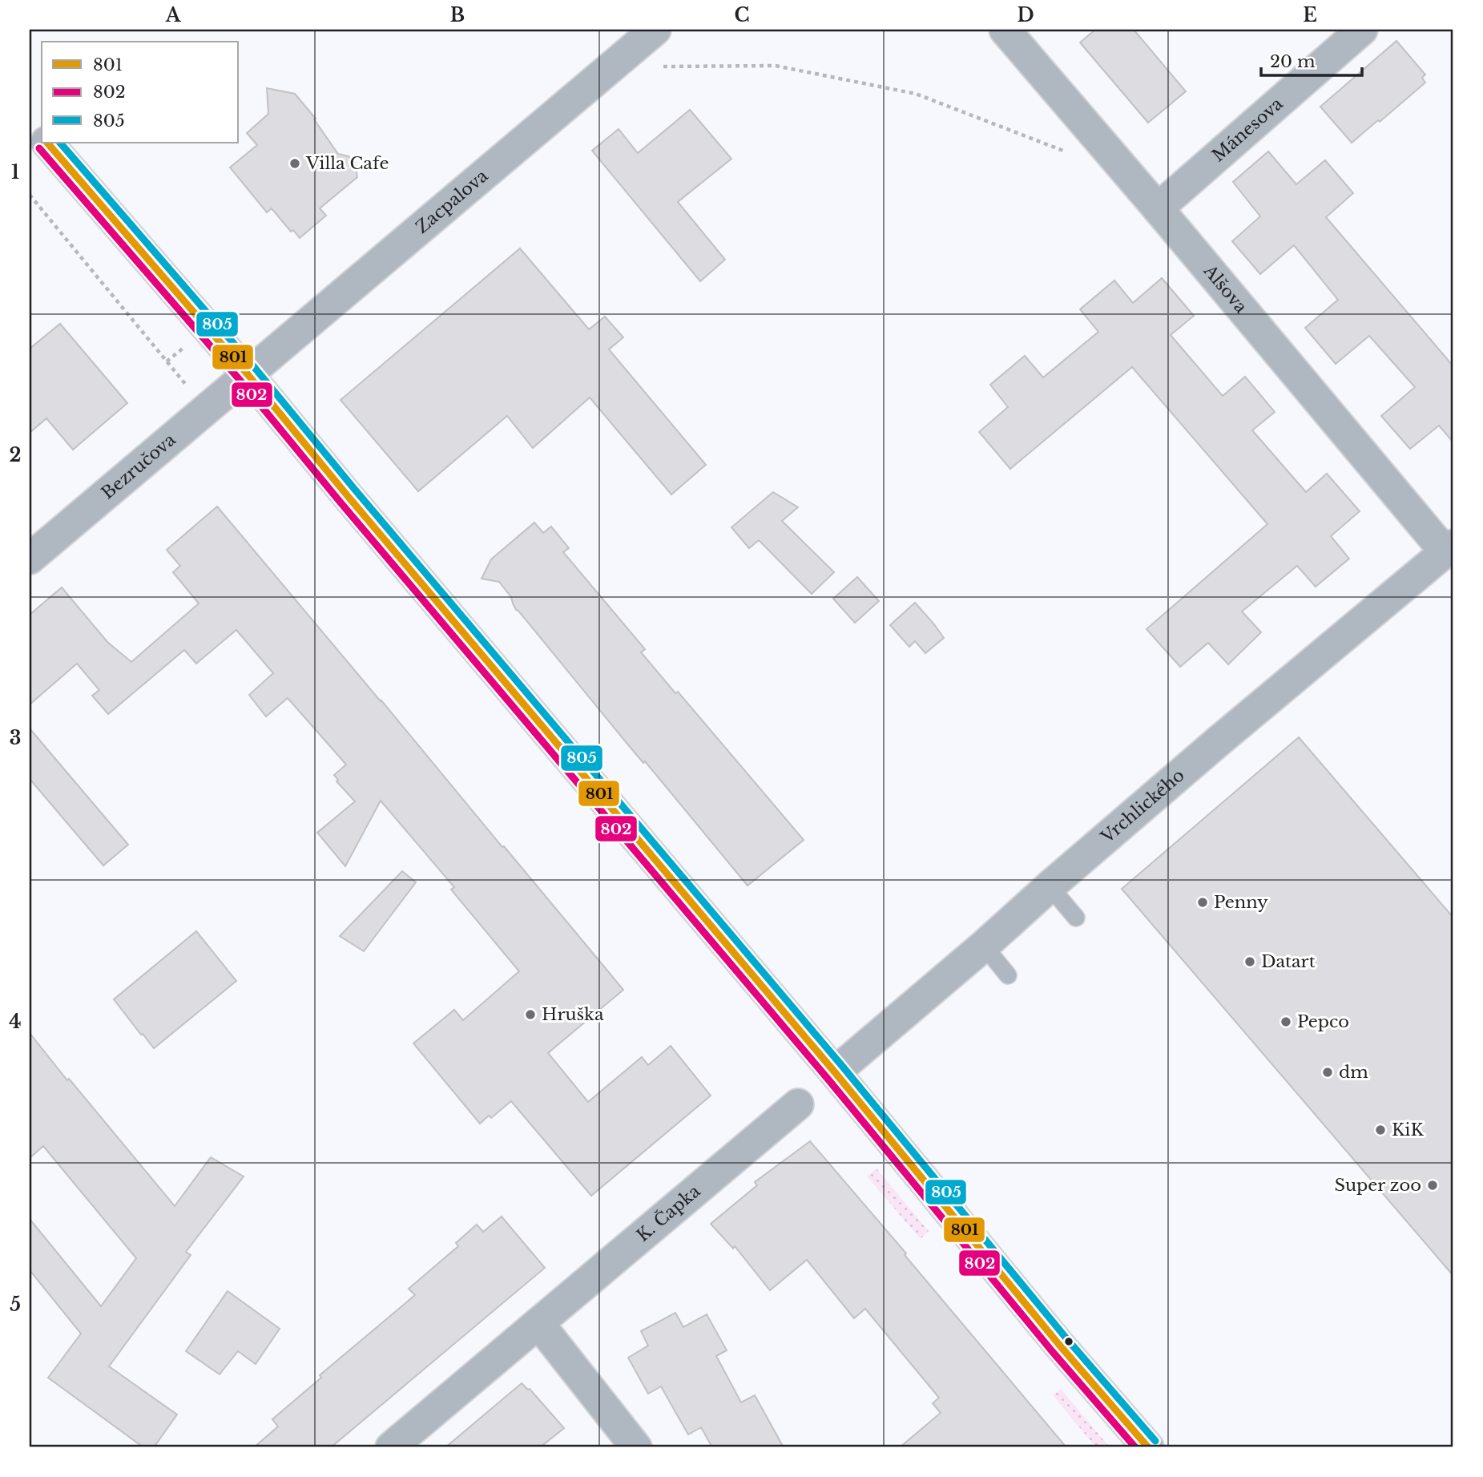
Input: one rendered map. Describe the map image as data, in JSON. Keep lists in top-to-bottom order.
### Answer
{
  "streets": {
    "street": [
      "Mánesova",
      "Zacpalova",
      "Alšova",
      "Bezručova",
      "Vrchlického",
      "K. Čapka"
    ]
  },
  "crossings": [
    ["Mánesova", "Alšova"],
    ["Zacpalova", "Bezručova"],
    ["Alšova", "Vrchlického"]
  ],
  "places": [
    "Villa Cafe",
    "Penny",
    "Datart",
    "Hruška",
    "Pepco",
    "dm",
    "KiK",
    "Super zoo"
  ],
  "lines": ["transit line 801", "transit line 805", "transit line 802"],
  "legend": ["801", "802", "805"],
  "scale_bar": "20 m",
  "grid": {
    "columns": [
      "A",
      "B",
      "C",
      "D",
      "E"
    ],
    "rows": [
      "1",
      "2",
      "3",
      "4",
      "5"
    ]
  }
}
